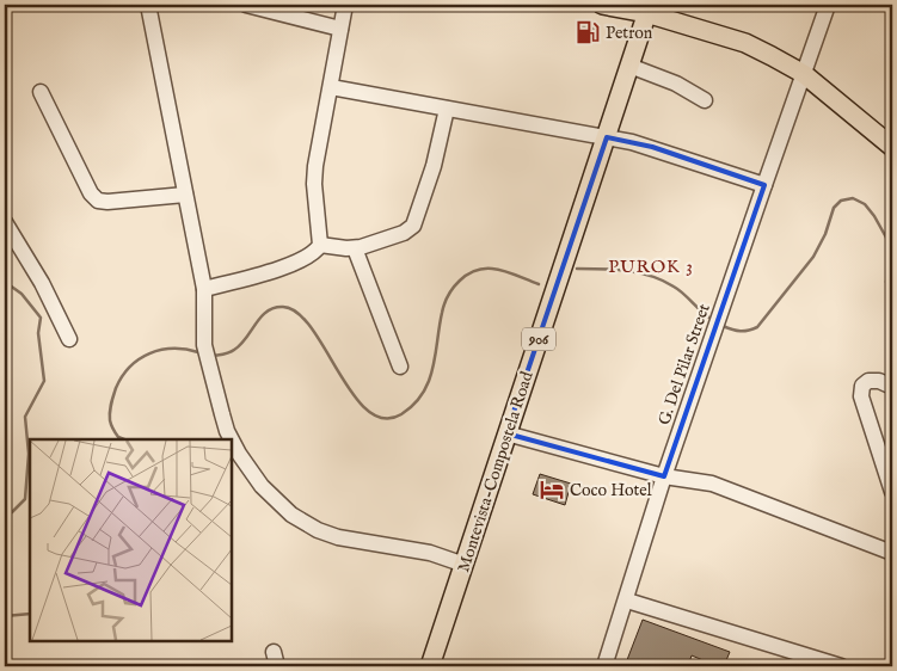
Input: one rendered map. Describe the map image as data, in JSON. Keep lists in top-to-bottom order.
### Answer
{
  "streets": {
    "main road": ["906", "Montevista-Compostela Road"],
    "street": ["G. Del Pilar Street"]
  },
  "districts": ["PUROK 3"],
  "places": {
    "fuel station": ["Petron"],
    "hotel": ["Coco Hotel"]
  }
}
